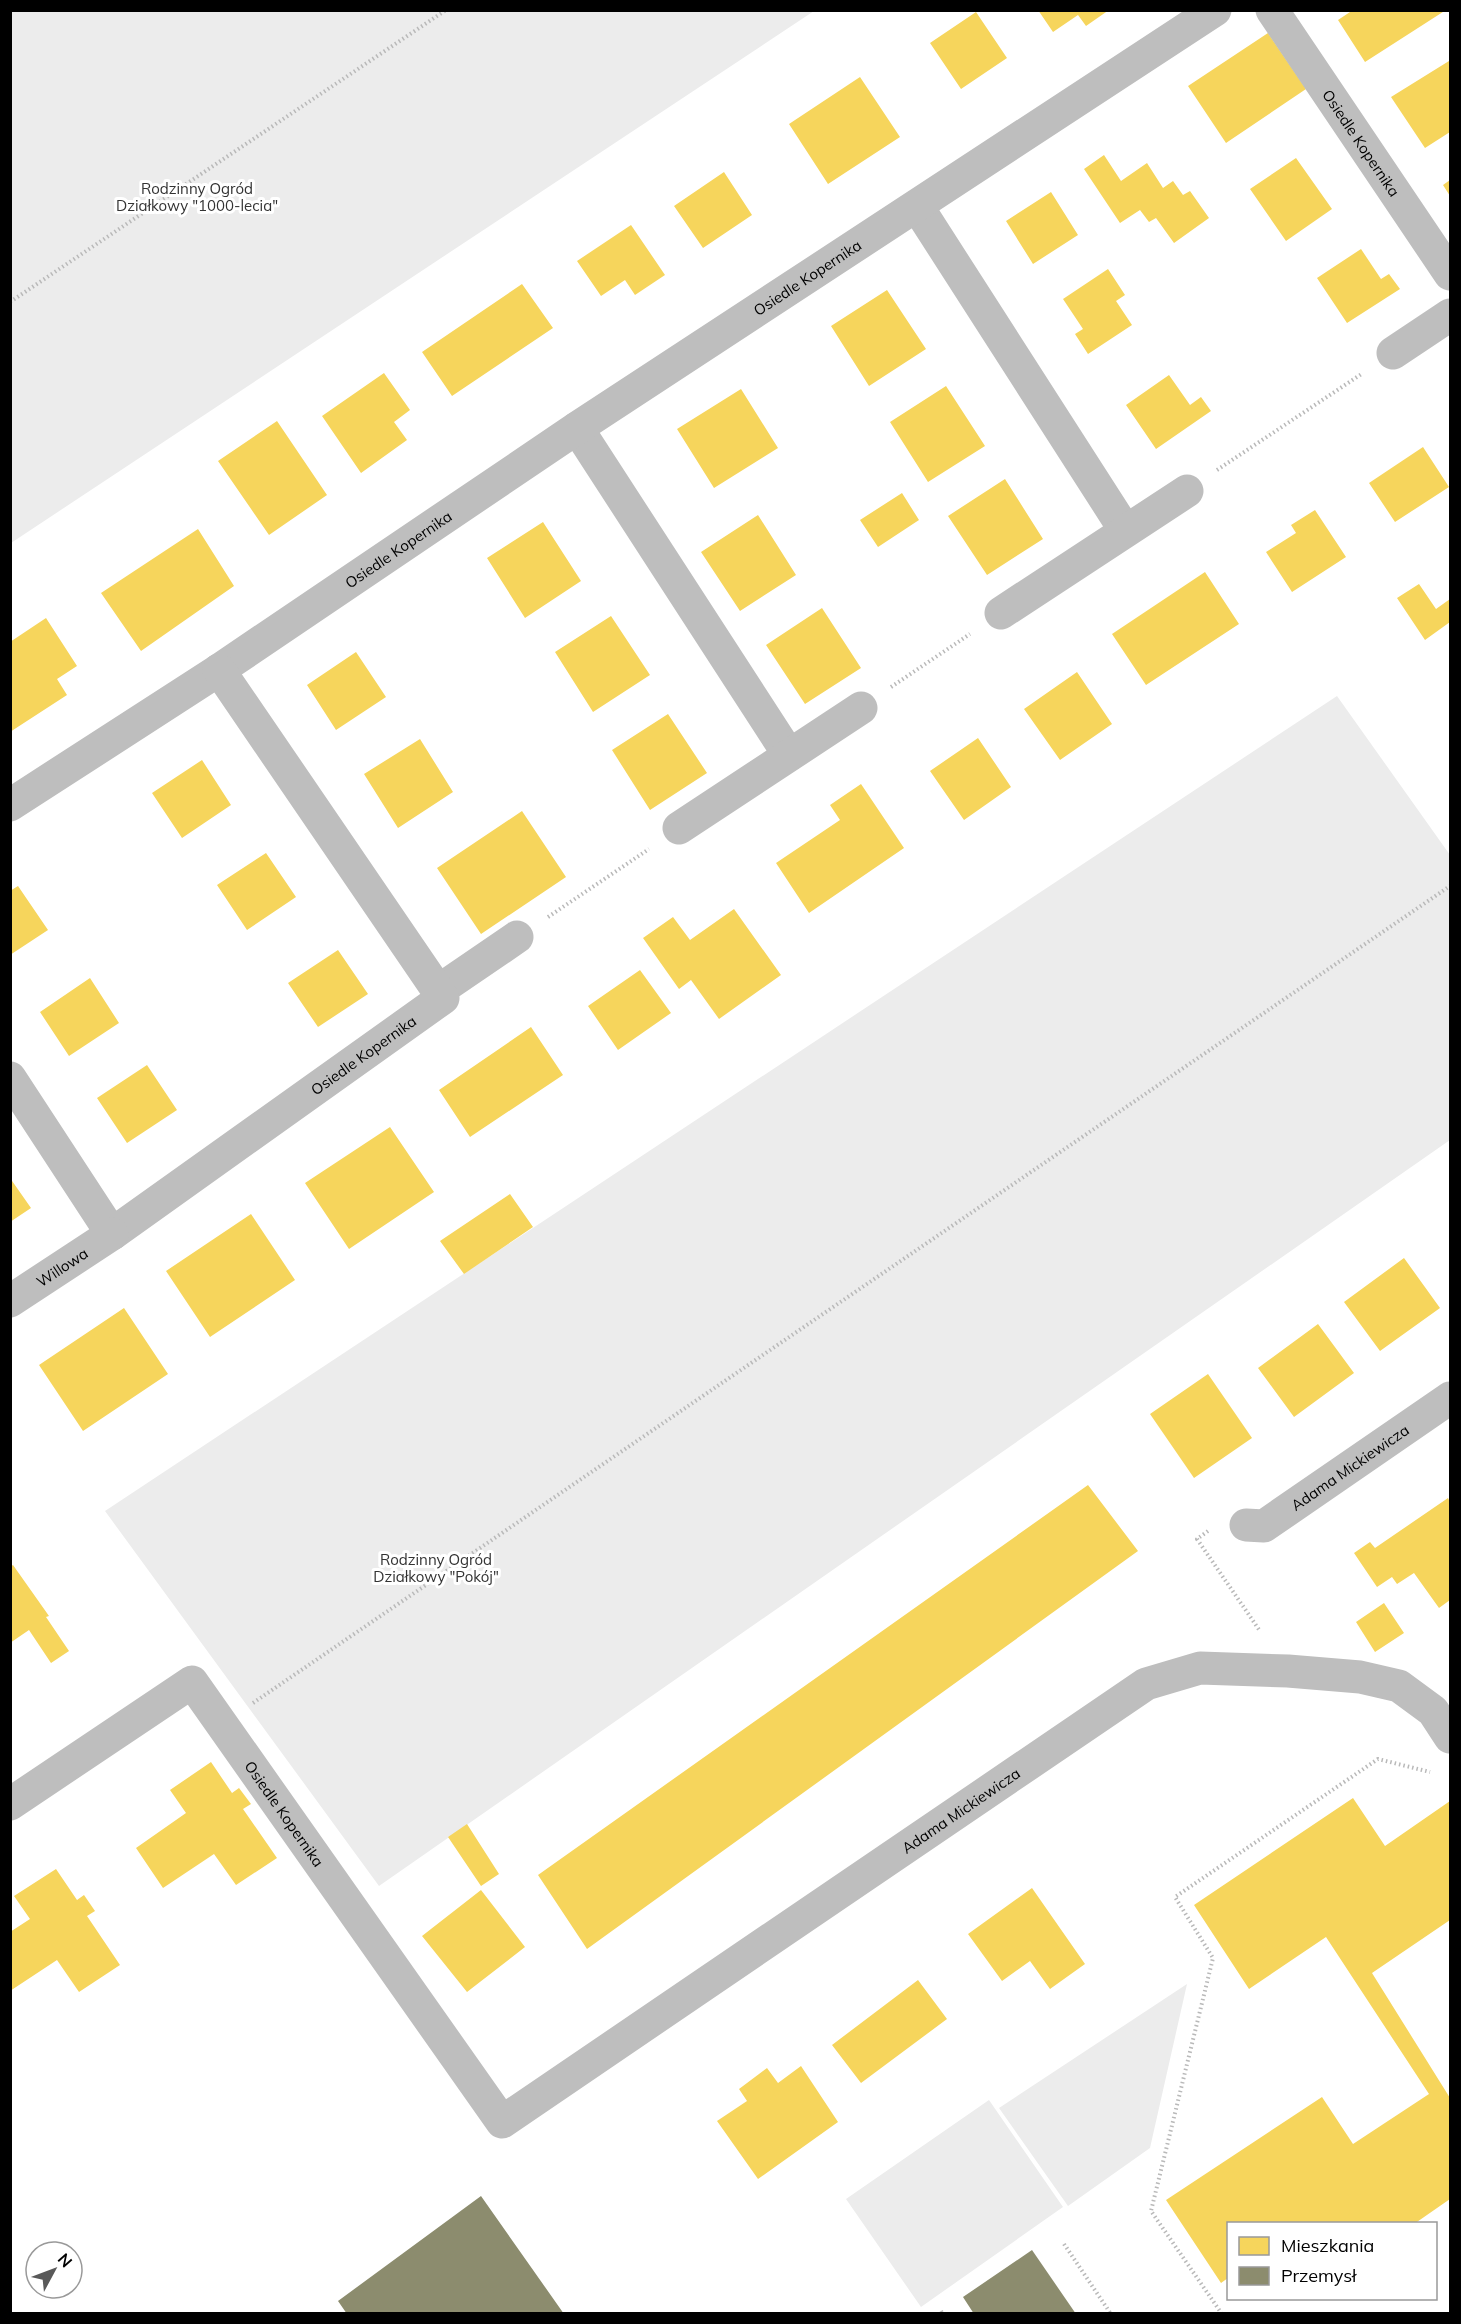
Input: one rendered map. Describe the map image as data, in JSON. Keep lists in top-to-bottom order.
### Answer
{
  "streets": {
    "street": ["Osiedle Kopernika", "Willowa", "Adama Mickiewicza"]
  },
  "crossings": [
    ["Osiedle Kopernika", "Willowa"],
    ["Osiedle Kopernika", "Adama Mickiewicza"]
  ],
  "parks": ["Rodzinny Ogród Działkowy \"1000-lecia\"", "Rodzinny Ogród Działkowy \"Pokój\""],
  "legend": ["Mieszkania", "Przemysł"],
  "north": "top right"
}
